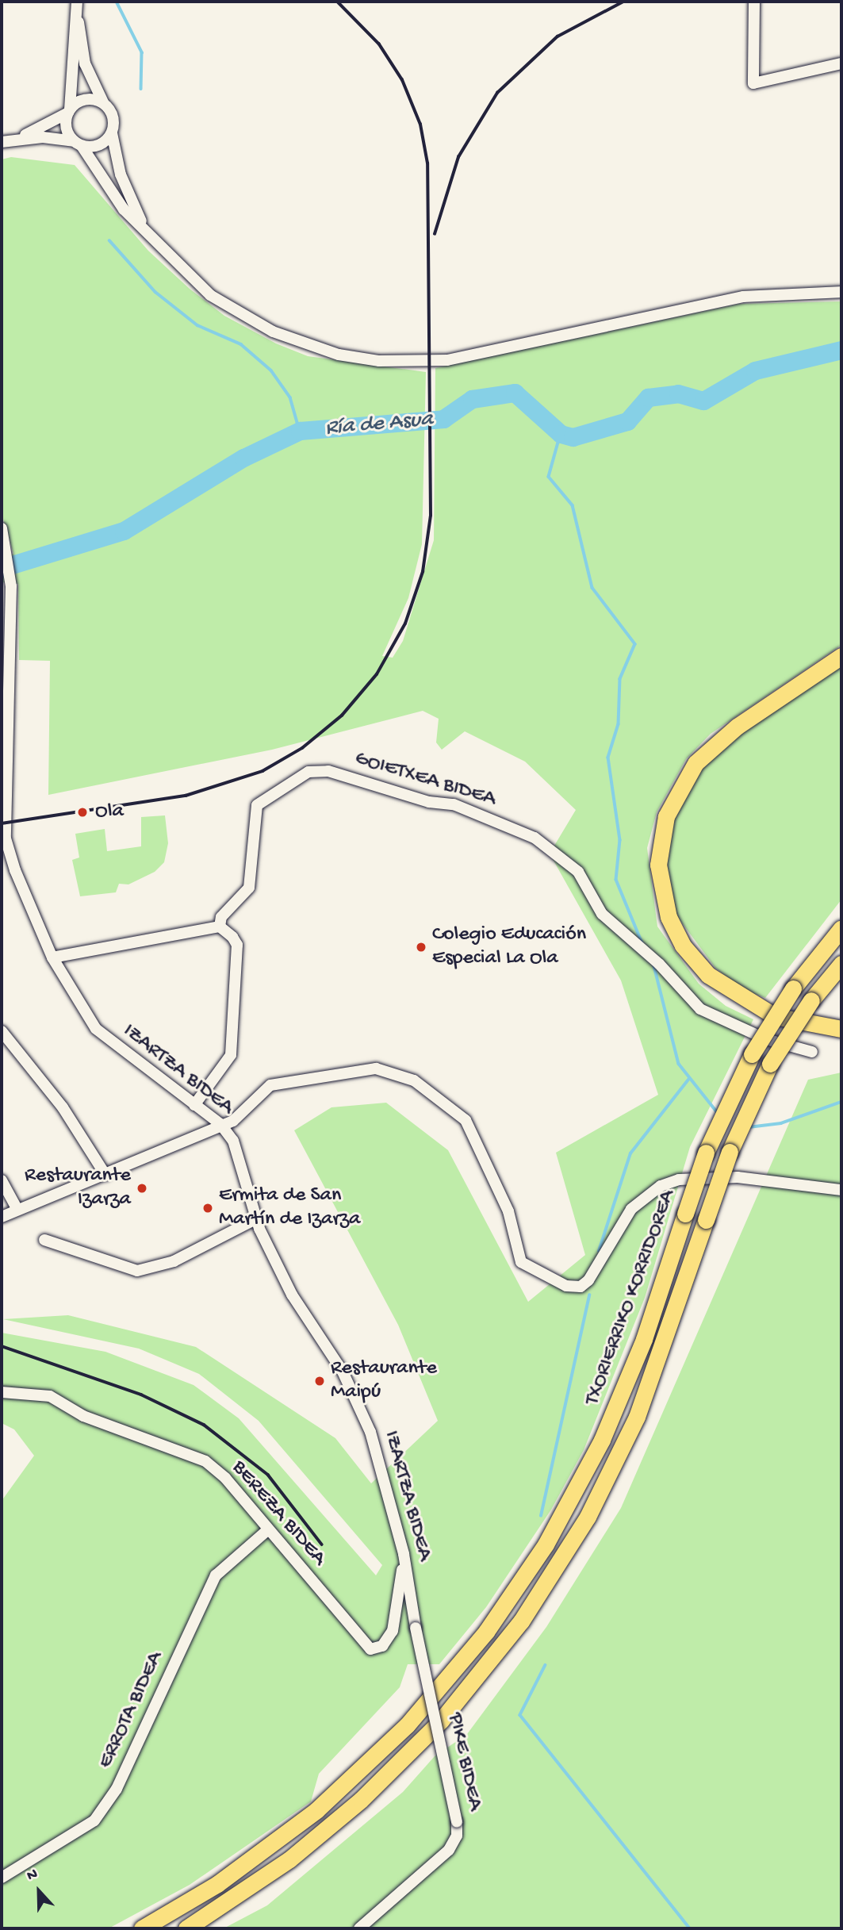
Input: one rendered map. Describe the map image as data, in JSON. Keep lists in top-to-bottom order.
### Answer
{
  "streets": {
    "highway": ["TXORIERRIKO KORRIDOREA"],
    "street": [
      "GOIETXEA BIDEA",
      "IZARTZA BIDEA",
      "BEREZA BIDEA",
      "ERROTA BIDEA",
      "PIKE BIDEA"
    ]
  },
  "crossings": [
    ["IZARTZA BIDEA", "BEREZA BIDEA"],
    ["IZARTZA BIDEA", "PIKE BIDEA"],
    ["BEREZA BIDEA", "ERROTA BIDEA"]
  ],
  "water": ["Ría de Asua"],
  "places": [
    "Ola",
    "Colegio Educación Especial La Ola",
    "Restaurante Izarza",
    "Ermita de San Martín de Izarza",
    "Restaurante Maipú"
  ],
  "north": "top"
}
